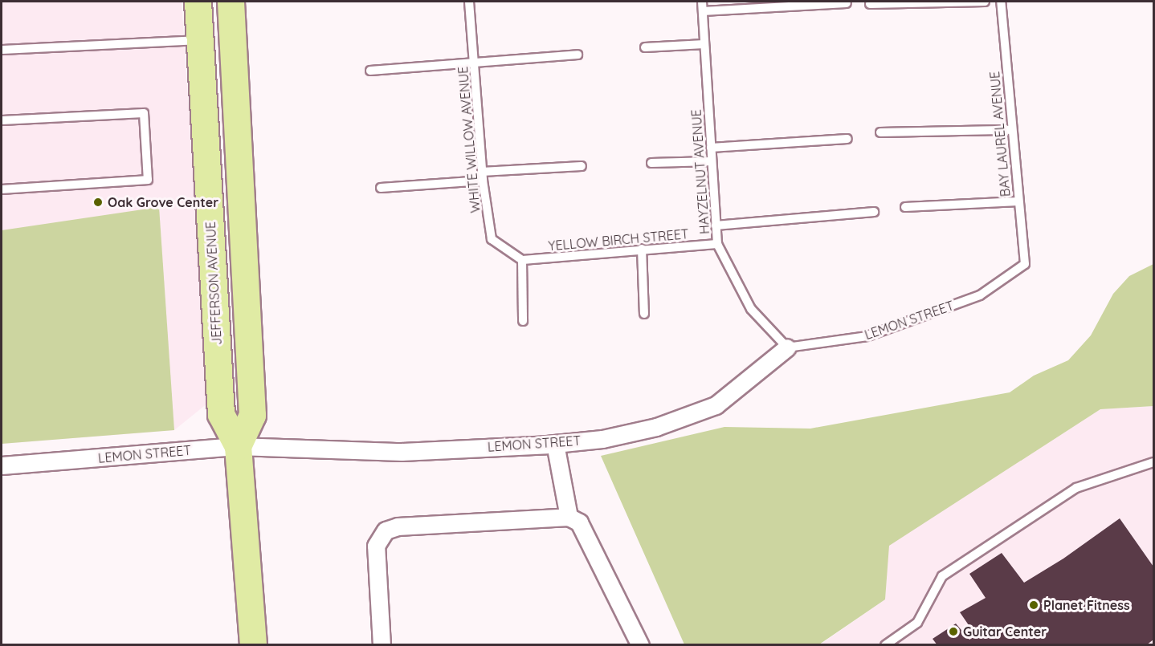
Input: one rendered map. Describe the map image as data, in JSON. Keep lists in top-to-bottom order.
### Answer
{
  "streets": {
    "main road": ["JEFFERSON AVENUE"],
    "street": ["LEMON STREET"],
    "lane": [
      "BAY LAUREL AVENUE",
      "WHITE WILLOW AVENUE",
      "HAYZELNUT AVENUE",
      "YELLOW BIRCH STREET"
    ]
  },
  "crossings": [
    ["BAY LAUREL AVENUE", "LEMON STREET"],
    ["WHITE WILLOW AVENUE", "YELLOW BIRCH STREET"],
    ["HAYZELNUT AVENUE", "YELLOW BIRCH STREET"],
    ["HAYZELNUT AVENUE", "LEMON STREET"],
    ["JEFFERSON AVENUE", "LEMON STREET"]
  ],
  "places": ["Oak Grove Center", "Planet Fitness", "Guitar Center"]
}
